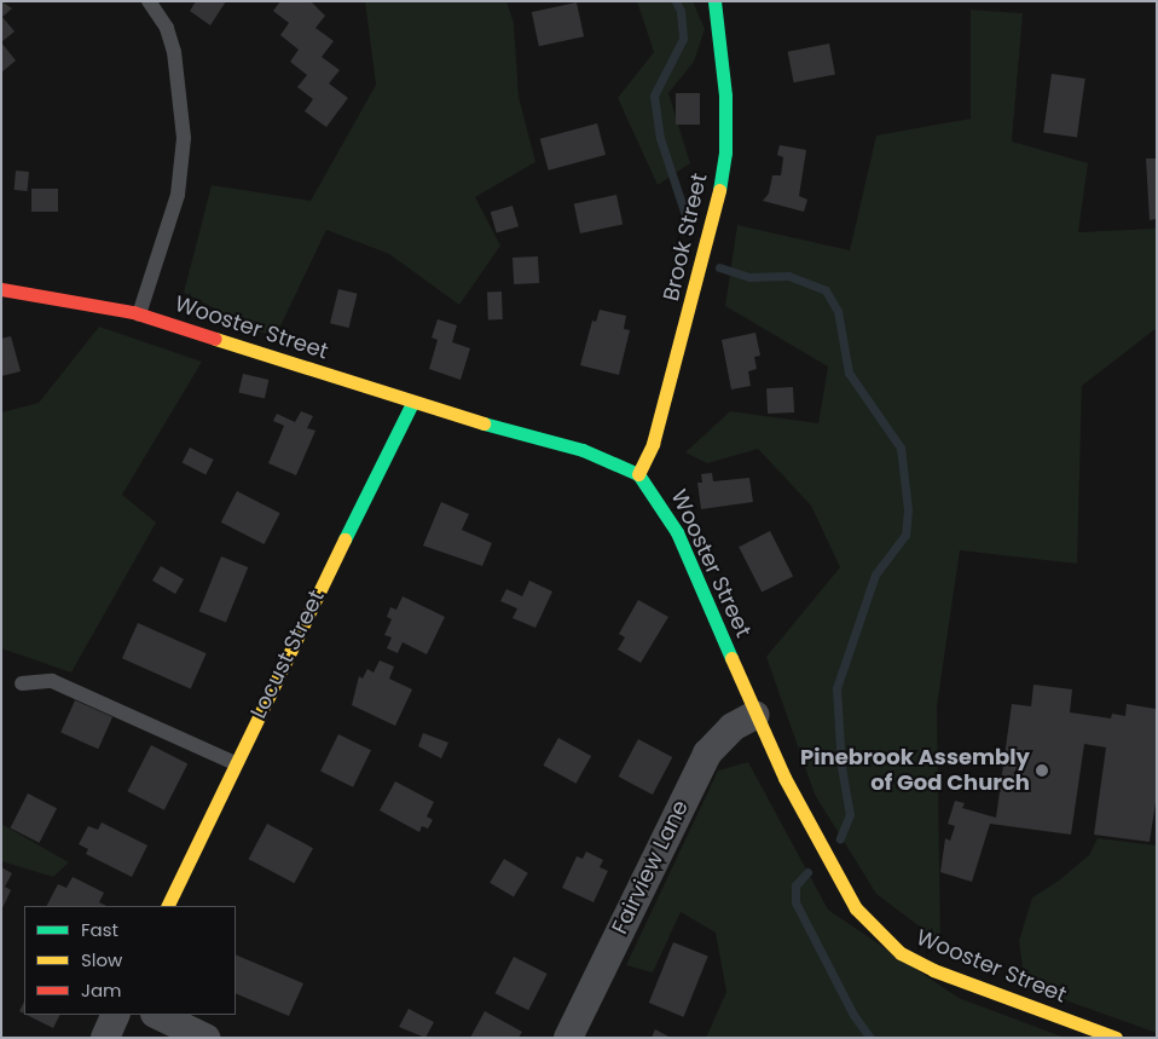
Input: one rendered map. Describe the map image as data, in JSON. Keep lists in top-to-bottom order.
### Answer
{
  "streets": {
    "street": [
      "Brook Street",
      "Wooster Street",
      "Locust Street",
      "Fairview Lane"
    ]
  },
  "crossings": [
    ["Brook Street", "Wooster Street"],
    ["Wooster Street", "Locust Street"],
    ["Wooster Street", "Fairview Lane"]
  ],
  "places": ["Pinebrook Assembly of God Church"],
  "legend": ["Fast", "Slow", "Jam"]
}
